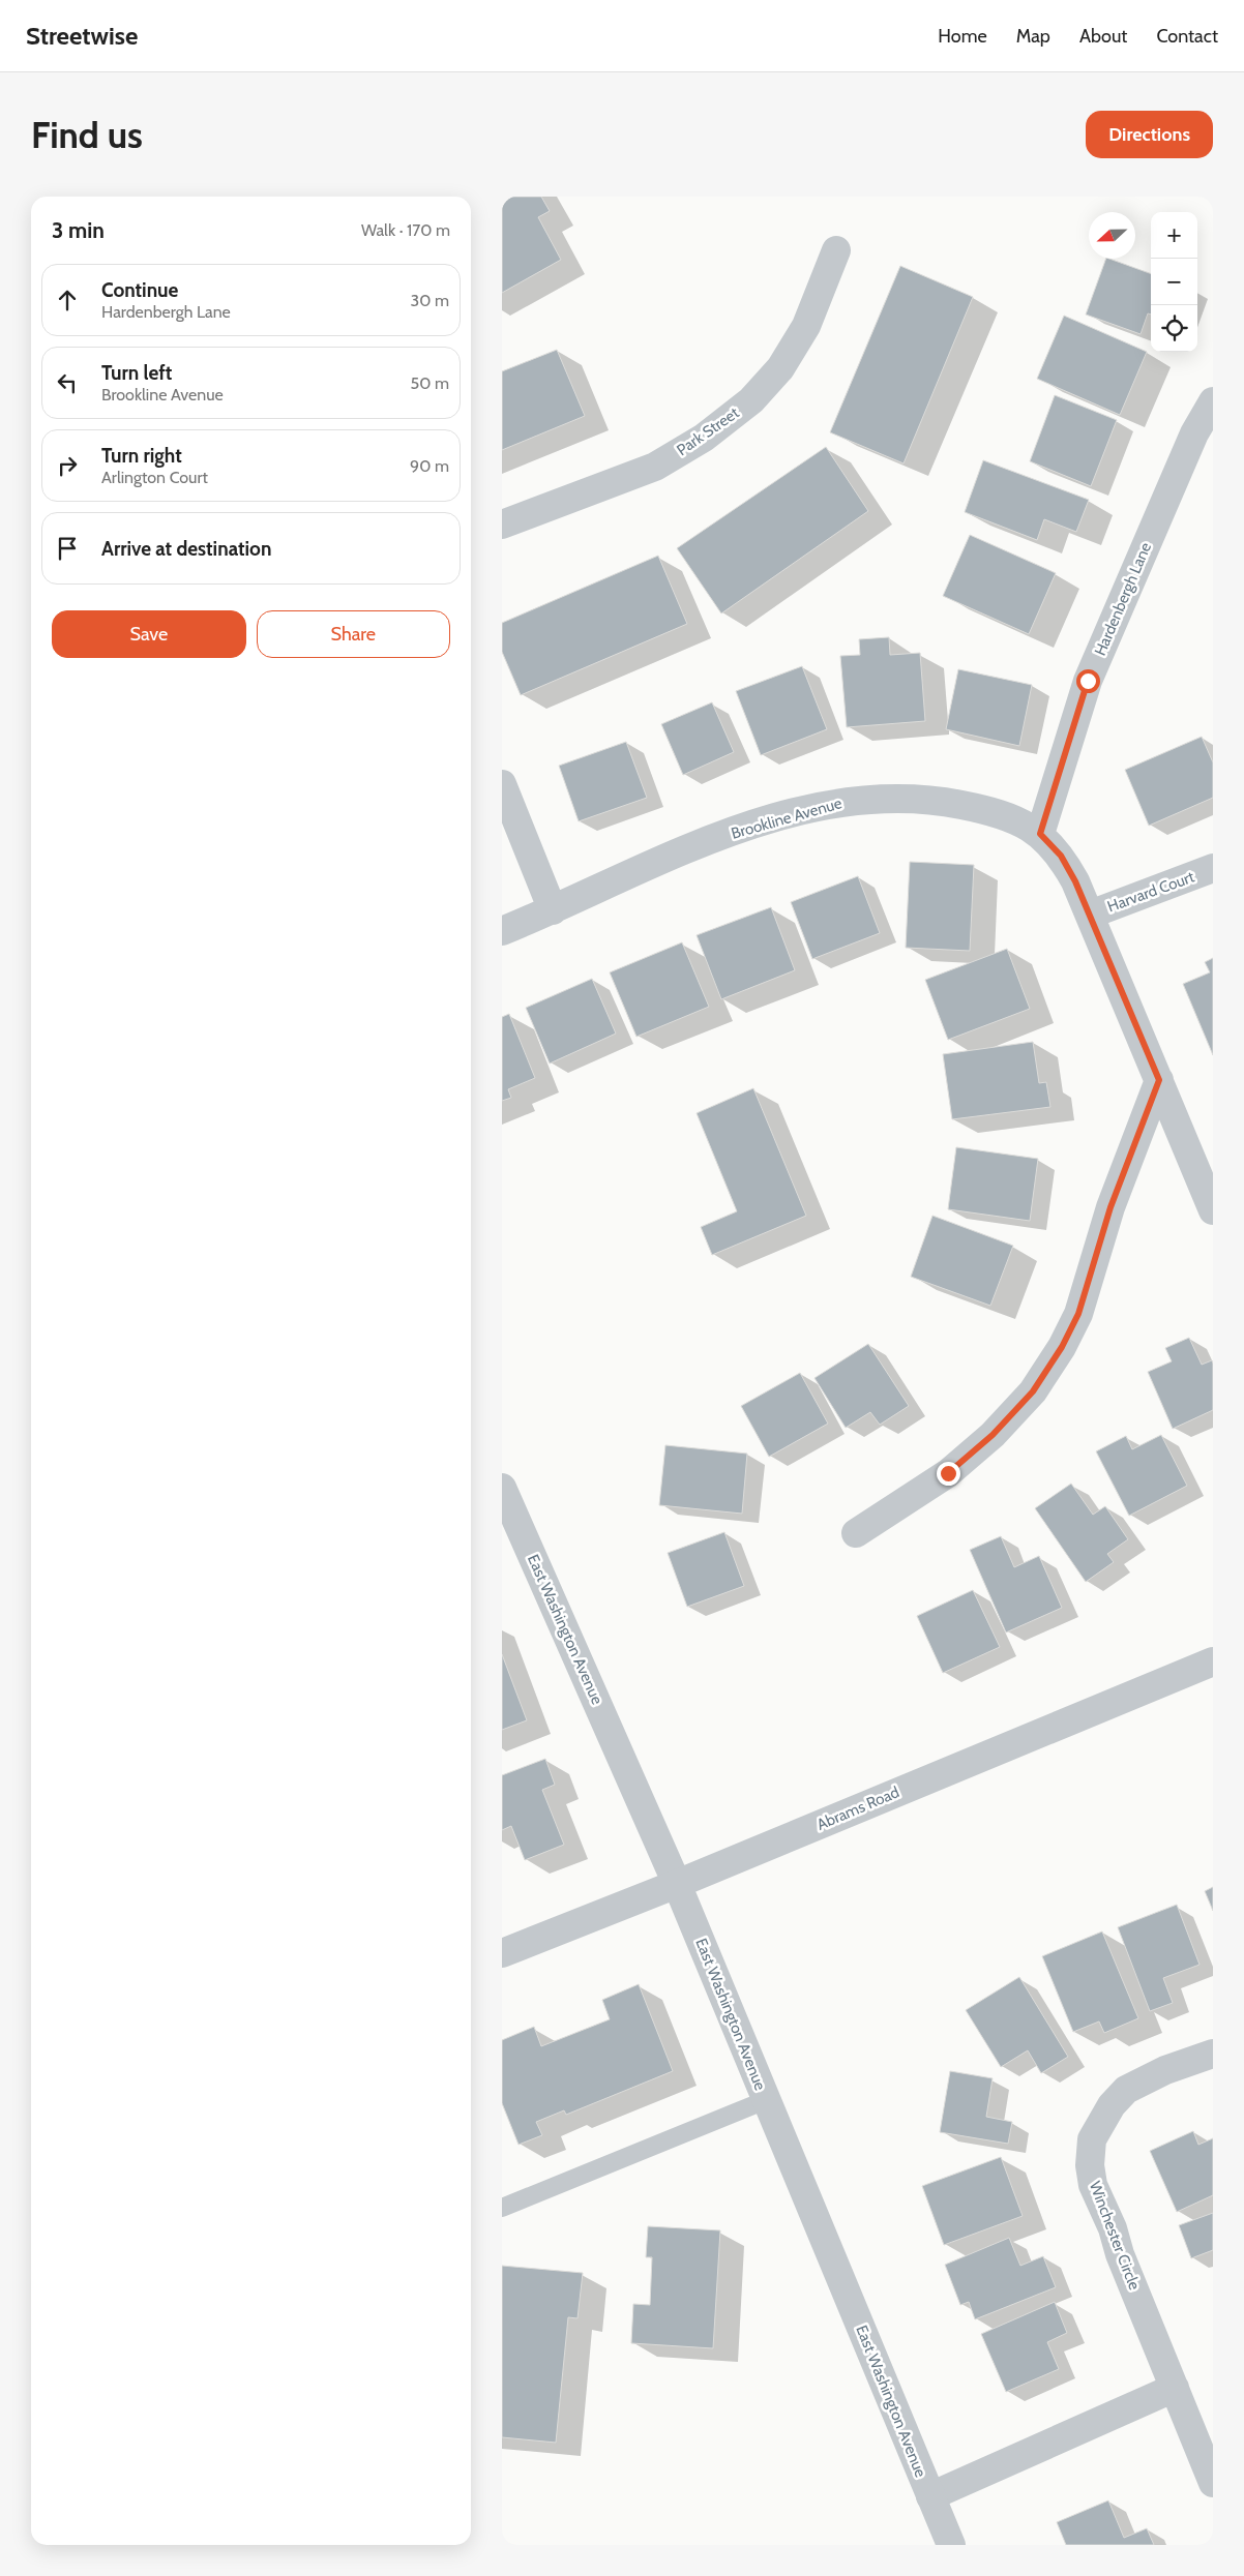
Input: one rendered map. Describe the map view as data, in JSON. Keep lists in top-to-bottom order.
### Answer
{
  "streets": {
    "street": [
      "Park Street",
      "Hardenbergh Lane",
      "Brookline Avenue",
      "Harvard Court",
      "East Washington Avenue",
      "Abrams Road",
      "Winchester Circle"
    ]
  },
  "crossings": [
    ["Hardenbergh Lane", "Brookline Avenue"],
    ["Brookline Avenue", "Harvard Court"],
    ["East Washington Avenue", "Abrams Road"]
  ],
  "north": "left",
  "page": {
    "header": "Streetwise",
    "nav": [
      "Home",
      "Map",
      "About",
      "Contact"
    ],
    "buttons": [
      "Directions",
      ["Save", "Share"]
    ],
    "title": "Find us",
    "heading": ["3 min", "Walk · 170 m"],
    "map_buttons": ["+", "−"],
    "list": [
      ["Continue", "Hardenbergh Lane", "30 m"],
      ["Turn left", "Brookline Avenue", "50 m"],
      ["Turn right", "Arlington Court", "90 m"],
      "Arrive at destination"
    ]
  }
}
